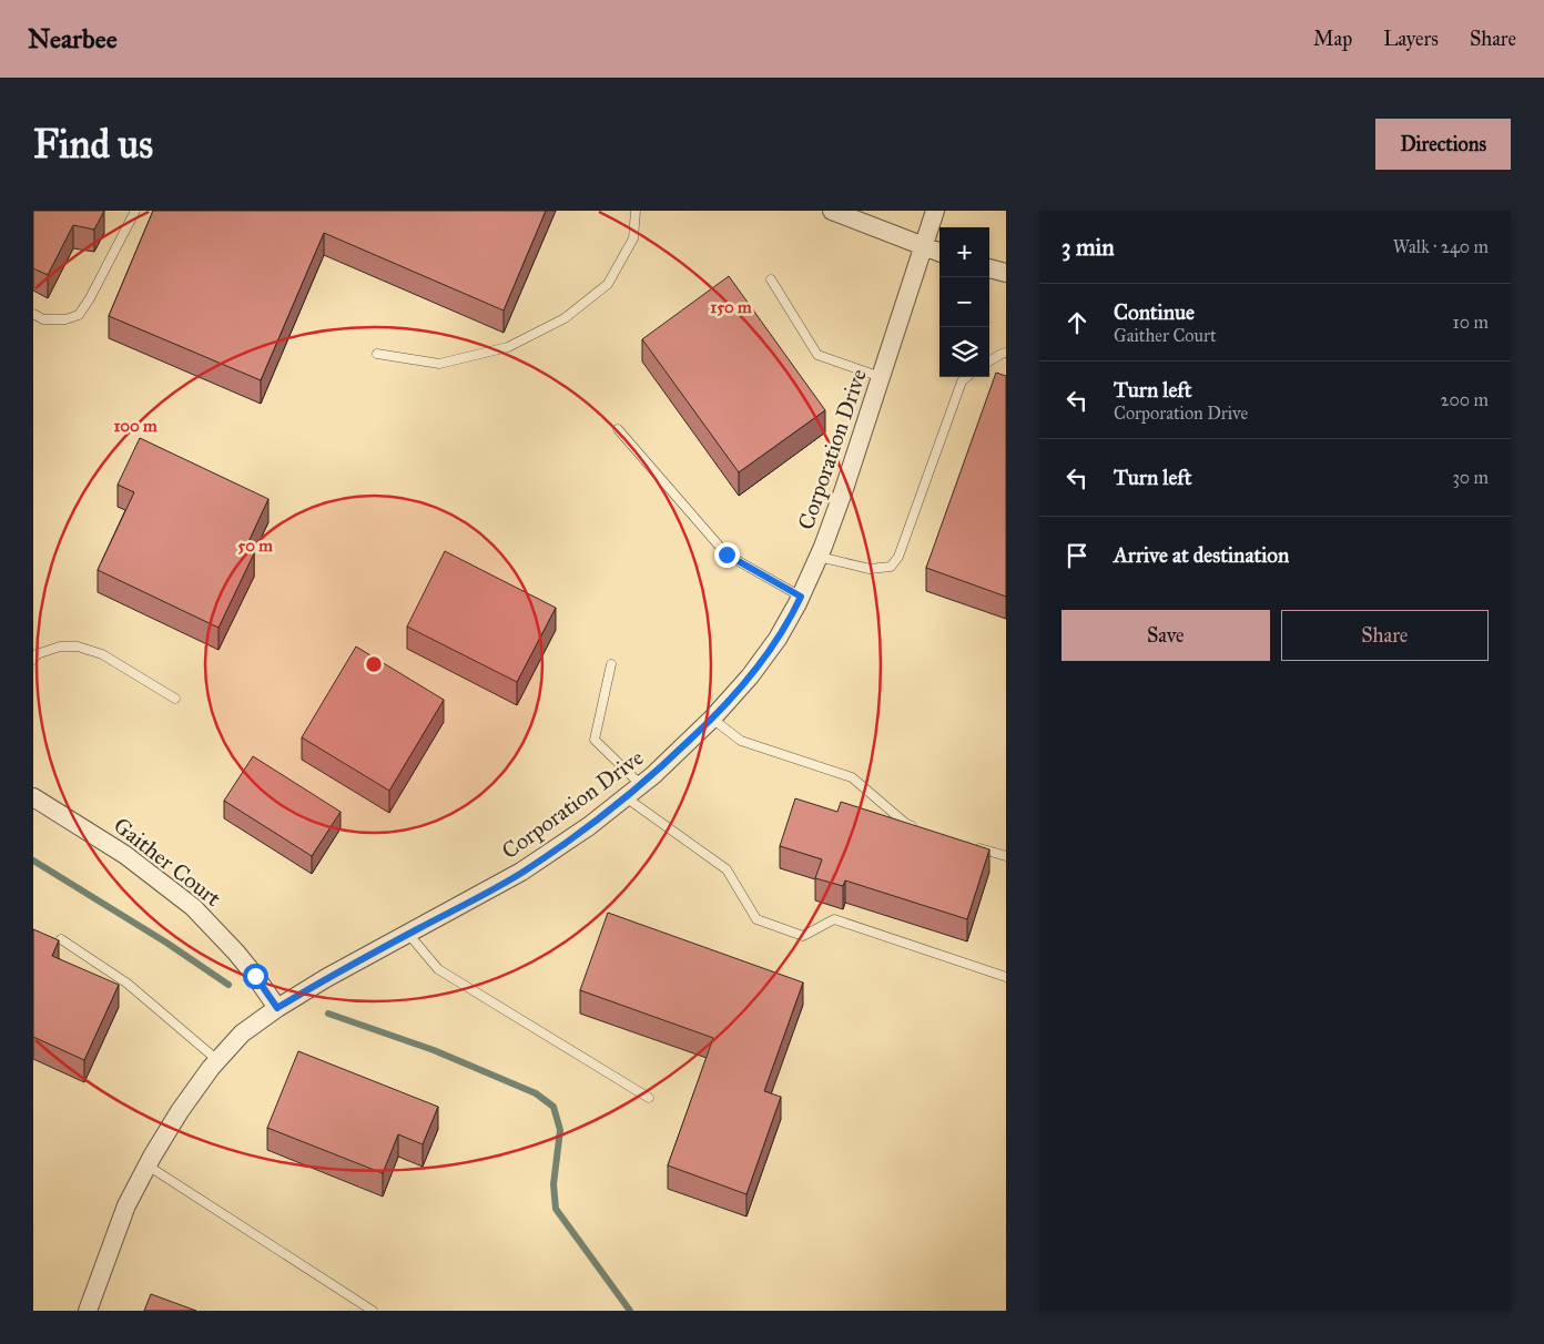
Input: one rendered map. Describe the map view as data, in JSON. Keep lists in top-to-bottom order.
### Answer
{
  "streets": {
    "street": ["Corporation Drive", "Gaither Court"]
  },
  "crossings": [
    ["Corporation Drive", "Gaither Court"]
  ],
  "page": {
    "header": "Nearbee",
    "nav": ["Map", "Layers", "Share"],
    "buttons": [
      "Directions",
      ["Save", "Share"]
    ],
    "title": "Find us",
    "heading": ["3 min", "Walk · 240 m"],
    "map_buttons": ["+", "−"],
    "list": [
      ["Continue", "Gaither Court", "10 m"],
      ["Turn left", "Corporation Drive", "200 m"],
      ["Turn left", "30 m"],
      "Arrive at destination"
    ]
  },
  "rings": ["150 m", "100 m", "50 m"]
}
